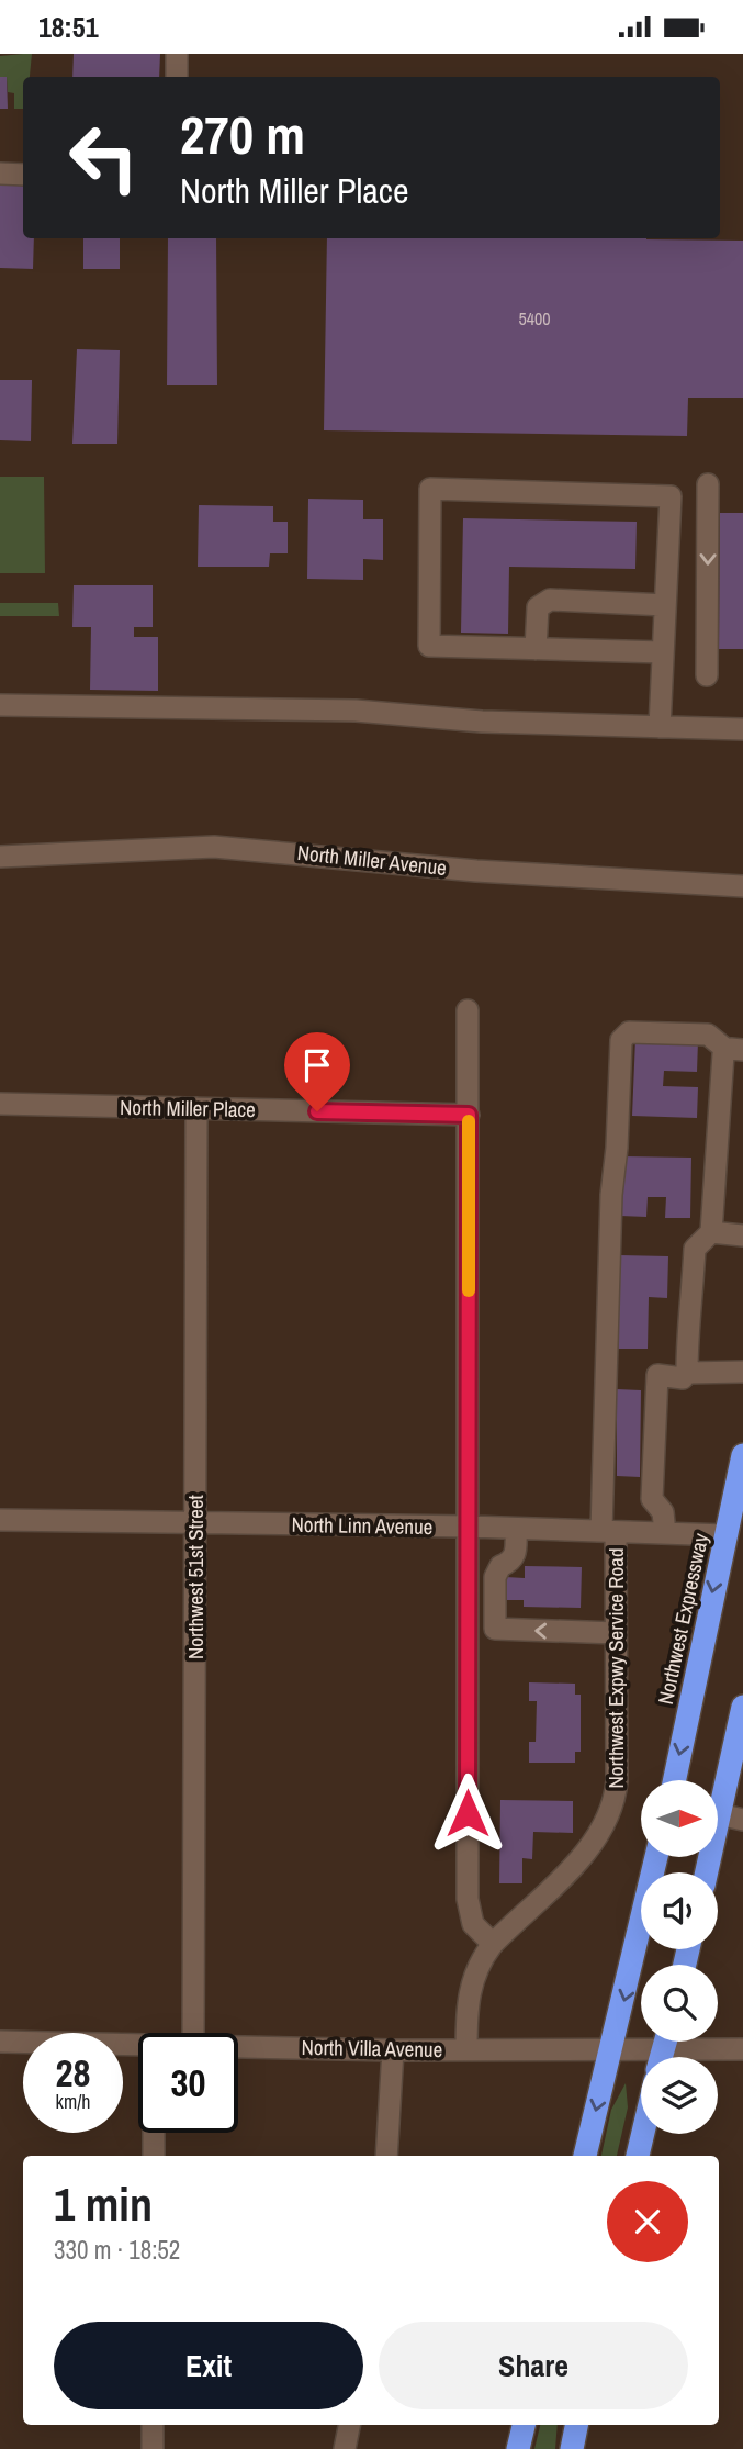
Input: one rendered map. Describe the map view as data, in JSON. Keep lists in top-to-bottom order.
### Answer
{
  "streets": {
    "highway": ["Northwest Expressway"],
    "street": [
      "North Miller Avenue",
      "North Miller Place",
      "North Linn Avenue",
      "Northwest 51st Street",
      "Northwest Expwy Service Road",
      "North Villa Avenue"
    ]
  },
  "crossings": [
    ["North Miller Place", "Northwest 51st Street"],
    ["North Linn Avenue", "Northwest 51st Street"],
    ["North Linn Avenue", "Northwest Expressway"],
    ["North Linn Avenue", "Northwest Expwy Service Road"],
    ["Northwest Expwy Service Road", "North Villa Avenue"]
  ],
  "house_numbers": ["5400"],
  "north": "right",
  "page": {
    "status": "18:51",
    "turn": ["270 m", "North Miller Place"],
    "speed": "28 km/h",
    "limit": "30",
    "heading": ["1 min", "330 m · 18:52"],
    "buttons": ["Exit", "Share"]
  }
}
